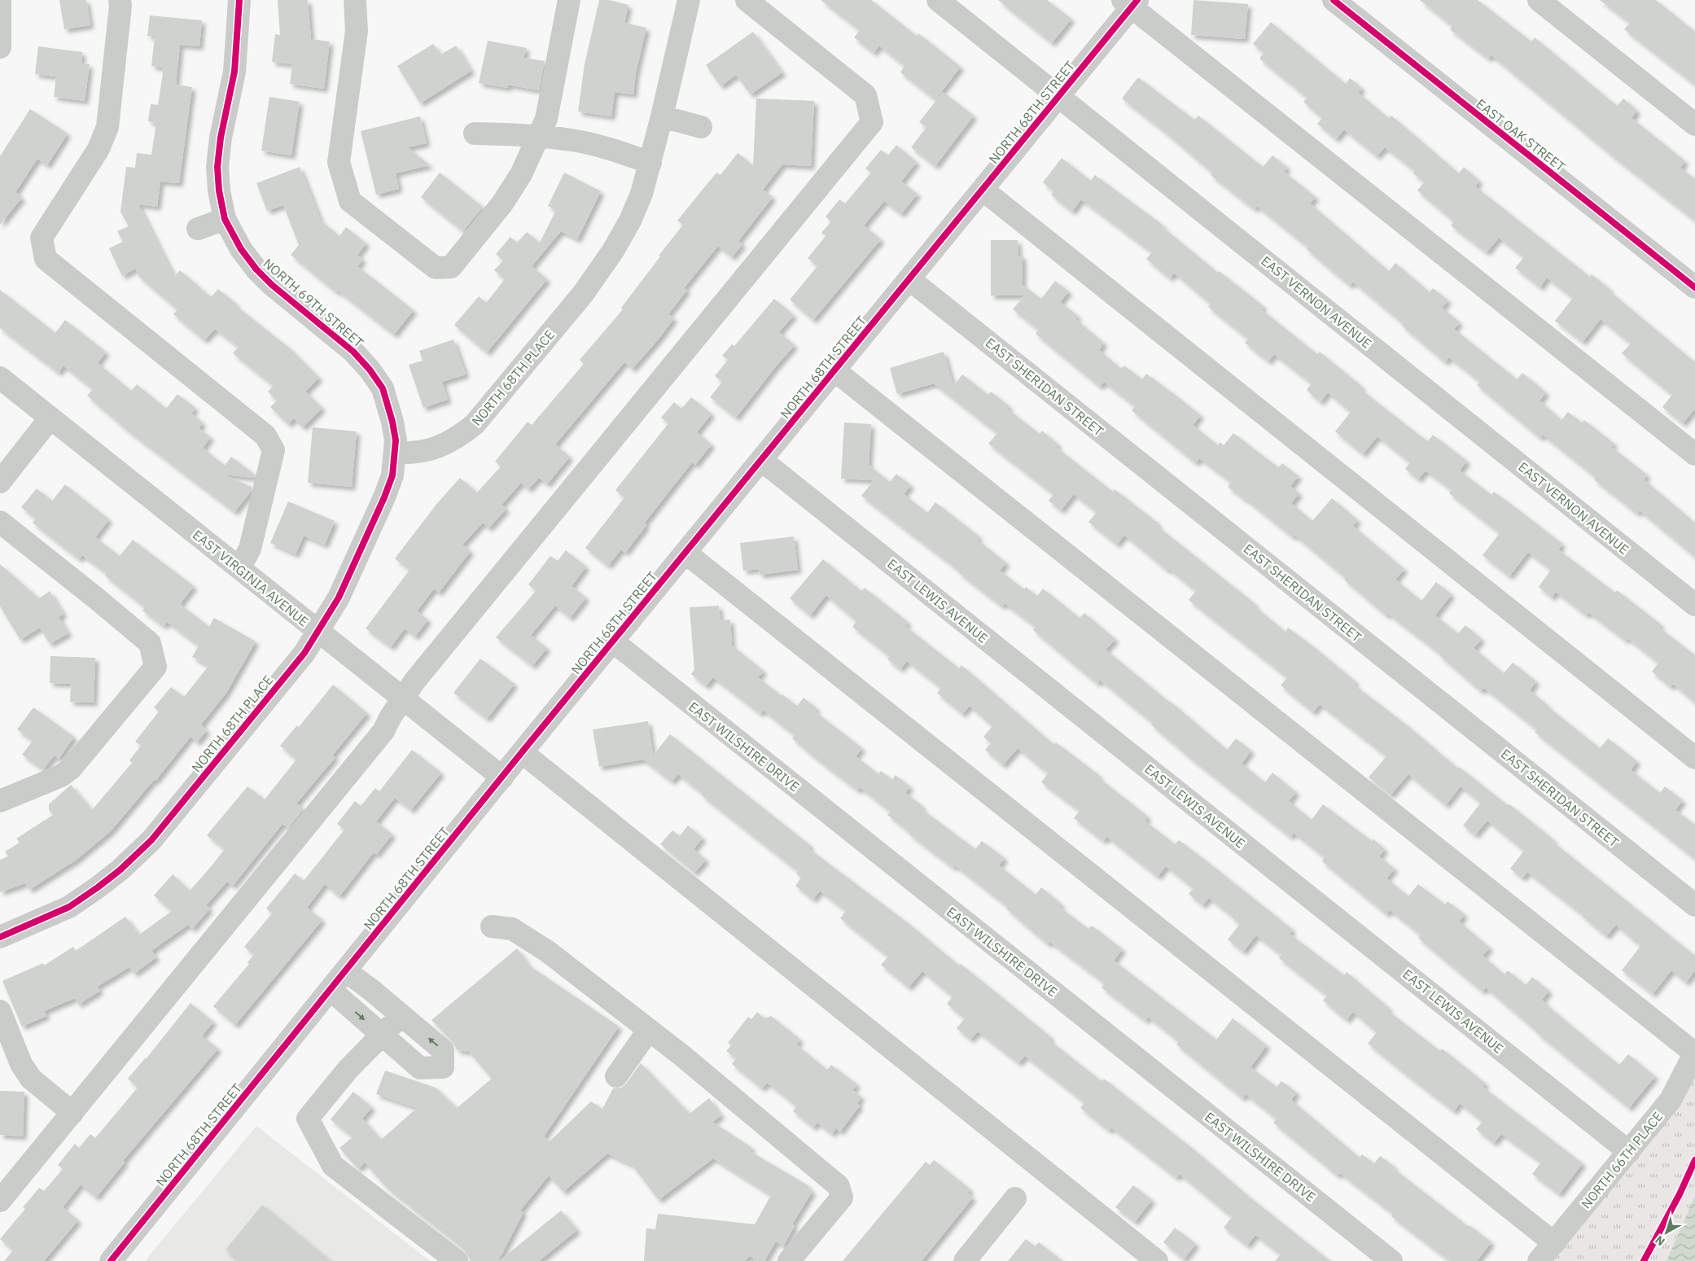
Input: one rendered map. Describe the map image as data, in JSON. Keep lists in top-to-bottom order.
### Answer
{
  "streets": {
    "street": [
      "NORTH 68TH STREET",
      "EAST OAK STREET",
      "EAST VERNON AVENUE",
      "NORTH 69TH STREET",
      "NORTH 68TH PLACE",
      "EAST SHERIDAN STREET",
      "EAST VIRGINIA AVENUE",
      "EAST LEWIS AVENUE",
      "EAST WILSHIRE DRIVE",
      "NORTH 66TH PLACE"
    ]
  },
  "crossings": [
    ["NORTH 68TH STREET", "EAST VERNON AVENUE"],
    ["NORTH 68TH STREET", "EAST SHERIDAN STREET"],
    ["NORTH 68TH STREET", "EAST VIRGINIA AVENUE"],
    ["NORTH 68TH STREET", "EAST LEWIS AVENUE"],
    ["NORTH 68TH STREET", "EAST WILSHIRE DRIVE"],
    ["NORTH 69TH STREET", "NORTH 68TH PLACE"],
    ["NORTH 68TH PLACE", "EAST VIRGINIA AVENUE"],
    ["EAST LEWIS AVENUE", "NORTH 66TH PLACE"]
  ],
  "north": "bottom left"
}
